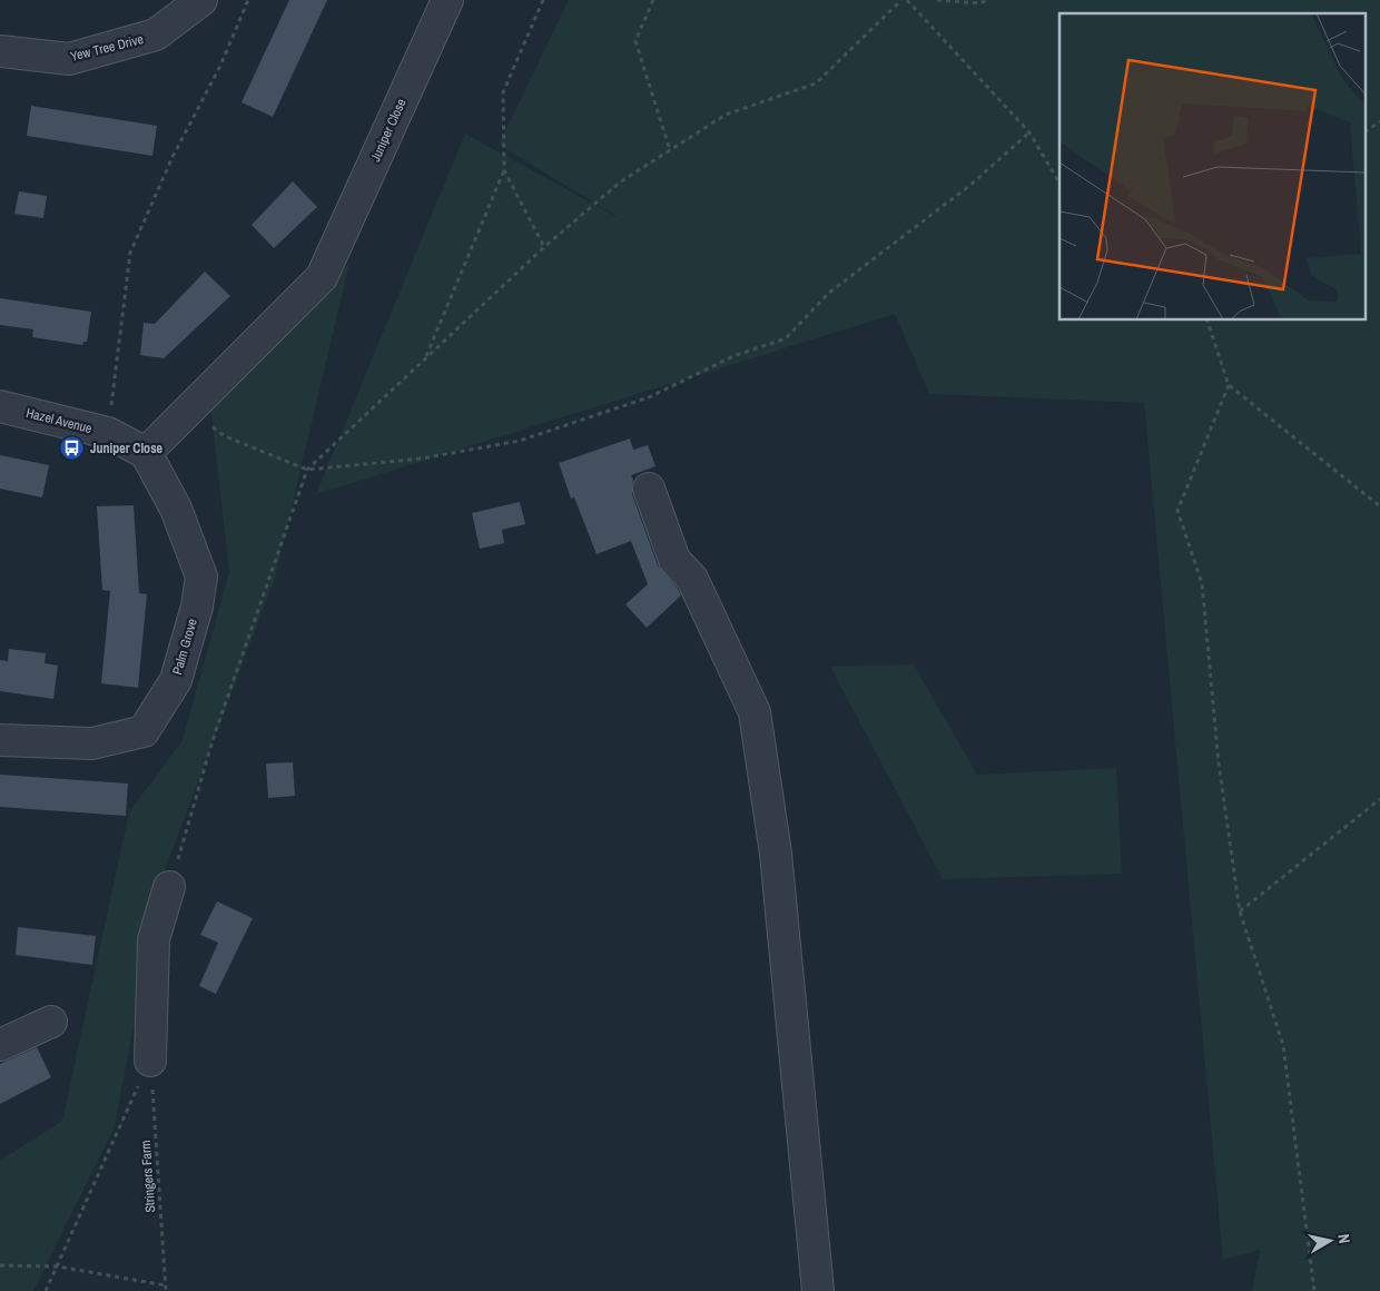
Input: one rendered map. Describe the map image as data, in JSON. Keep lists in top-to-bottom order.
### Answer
{
  "streets": {
    "street": [
      "Yew Tree Drive",
      "Juniper Close",
      "Hazel Avenue",
      "Palm Grove"
    ],
    "path": ["Stringers Farm"]
  },
  "crossings": [
    ["Juniper Close", "Hazel Avenue"],
    ["Juniper Close", "Palm Grove"],
    ["Hazel Avenue", "Palm Grove"]
  ],
  "places": {
    "bus stop": ["Juniper Close"]
  },
  "north": "right"
}
